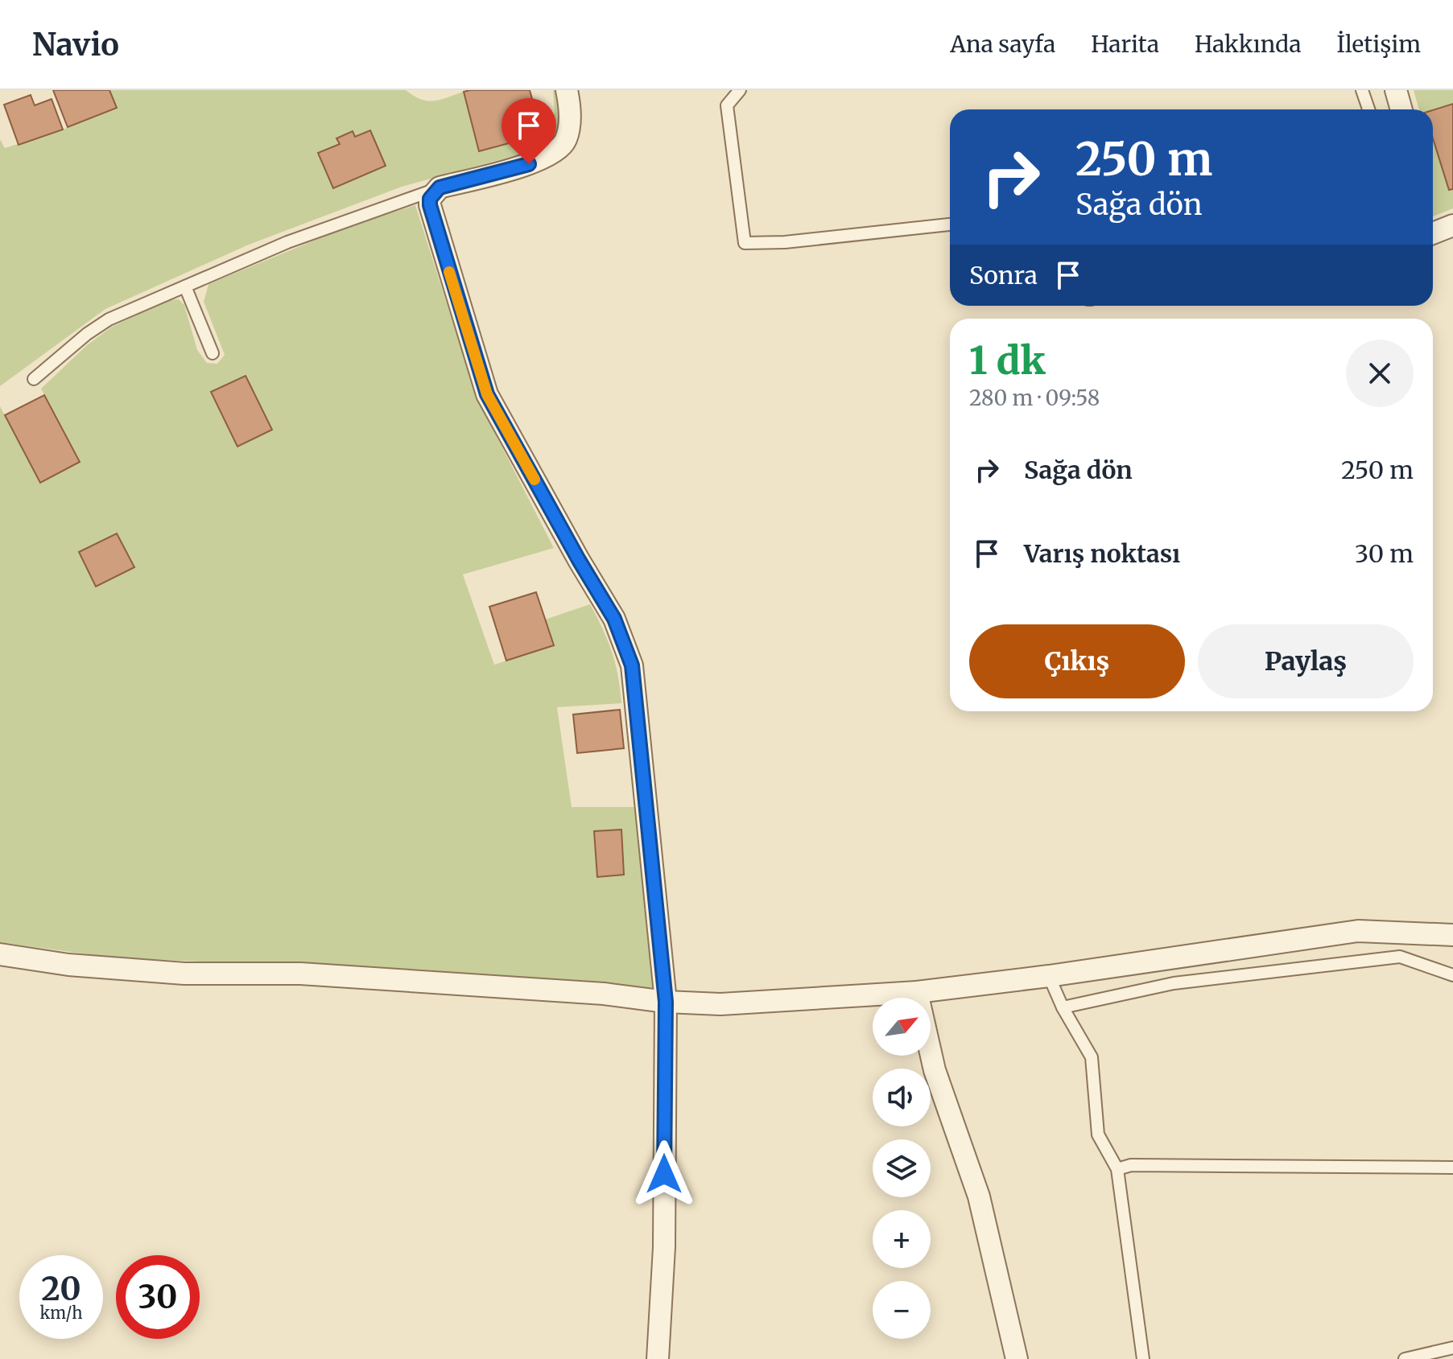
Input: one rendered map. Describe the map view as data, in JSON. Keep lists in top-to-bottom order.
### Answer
{
  "north": "top right",
  "page": {
    "header": "Navio",
    "nav": [
      "Ana sayfa",
      "Harita",
      "Hakkında",
      "İletişim"
    ],
    "turn": ["250 m", "Sağa dön"],
    "then": "Sonra",
    "heading": ["1 dk", "280 m · 09:58"],
    "list": [
      {
        "name": "Sağa dön",
        "value": "250 m"
      },
      {
        "name": "Varış noktası",
        "value": "30 m"
      }
    ],
    "buttons": ["Çıkış", "Paylaş"],
    "map_buttons": ["+", "−"],
    "speed": "20 km/h",
    "limit": "30"
  }
}
